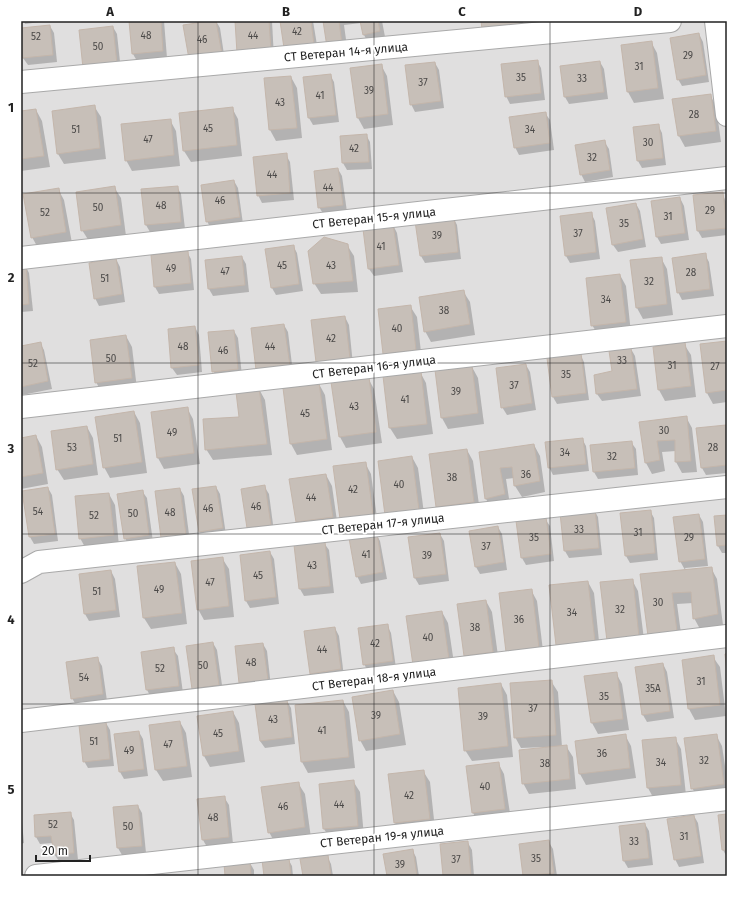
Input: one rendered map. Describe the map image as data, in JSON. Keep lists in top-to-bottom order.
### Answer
{
  "streets": {
    "street": [
      "СТ Ветеран 14-я улица",
      "СТ Ветеран 15-я улица",
      "СТ Ветеран 16-я улица",
      "СТ Ветеран 17-я улица",
      "СТ Ветеран 18-я улица",
      "СТ Ветеран 19-я улица"
    ]
  },
  "house_numbers": [
    "42",
    "48",
    "44",
    "52",
    "46",
    "50",
    "29",
    "31",
    "35",
    "33",
    "37",
    "39",
    "41",
    "43",
    "28",
    "45",
    "51",
    "34",
    "47",
    "30",
    "42",
    "32",
    "44",
    "44",
    "46",
    "48",
    "50",
    "29",
    "52",
    "31",
    "35",
    "37",
    "39",
    "41",
    "45",
    "43",
    "49",
    "47",
    "28",
    "51",
    "32",
    "34",
    "38",
    "40",
    "42",
    "48",
    "44",
    "46",
    "50",
    "33",
    "52",
    "31",
    "27",
    "35",
    "37",
    "39",
    "41",
    "43",
    "45",
    "30",
    "49",
    "51",
    "53",
    "28",
    "34",
    "32",
    "36",
    "38",
    "40",
    "42",
    "44",
    "46",
    "46",
    "54",
    "48",
    "50",
    "52",
    "33",
    "31",
    "35",
    "29",
    "37",
    "41",
    "39",
    "43",
    "45",
    "47",
    "49",
    "51",
    "30",
    "32",
    "34",
    "36",
    "38",
    "40",
    "42",
    "44",
    "48",
    "50",
    "52",
    "54",
    "31",
    "35А",
    "35",
    "37",
    "39",
    "39",
    "43",
    "41",
    "45",
    "51",
    "47",
    "49",
    "36",
    "32",
    "34",
    "38",
    "40",
    "42",
    "44",
    "46",
    "48",
    "52",
    "50",
    "31",
    "33",
    "35",
    "37",
    "39"
  ],
  "scale_bar": "20 m",
  "grid": {
    "columns": [
      "A",
      "B",
      "C",
      "D"
    ],
    "rows": [
      "1",
      "2",
      "3",
      "4",
      "5"
    ]
  }
}
